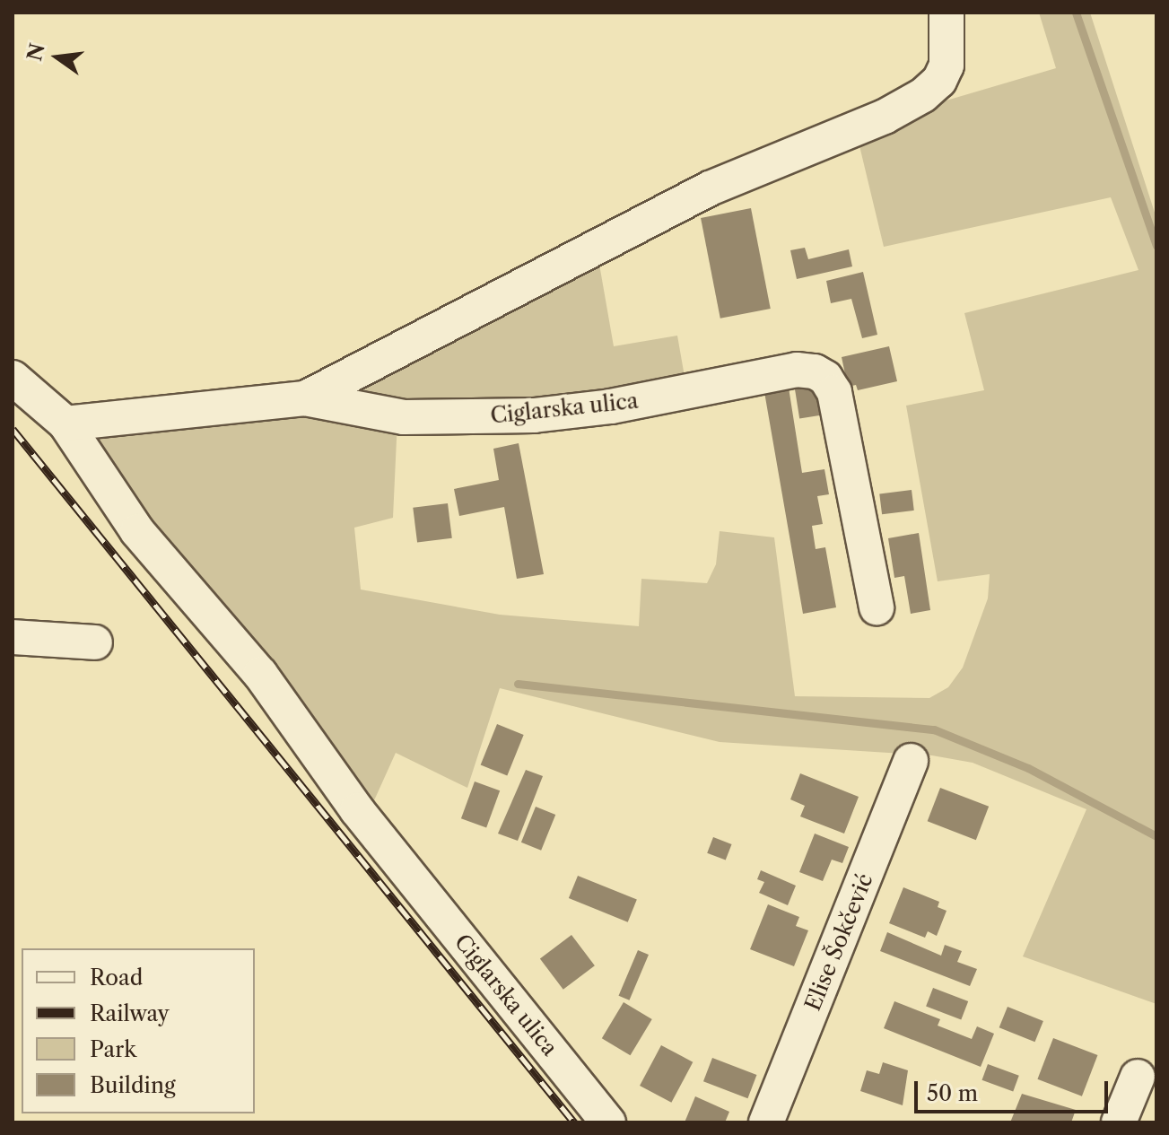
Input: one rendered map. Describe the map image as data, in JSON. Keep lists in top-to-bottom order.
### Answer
{
  "streets": {
    "street": ["Ciglarska ulica", "Elise Šokčević"]
  },
  "legend": [
    "Road",
    "Railway",
    "Park",
    "Building"
  ],
  "scale_bar": "50 m",
  "north": "left"
}
